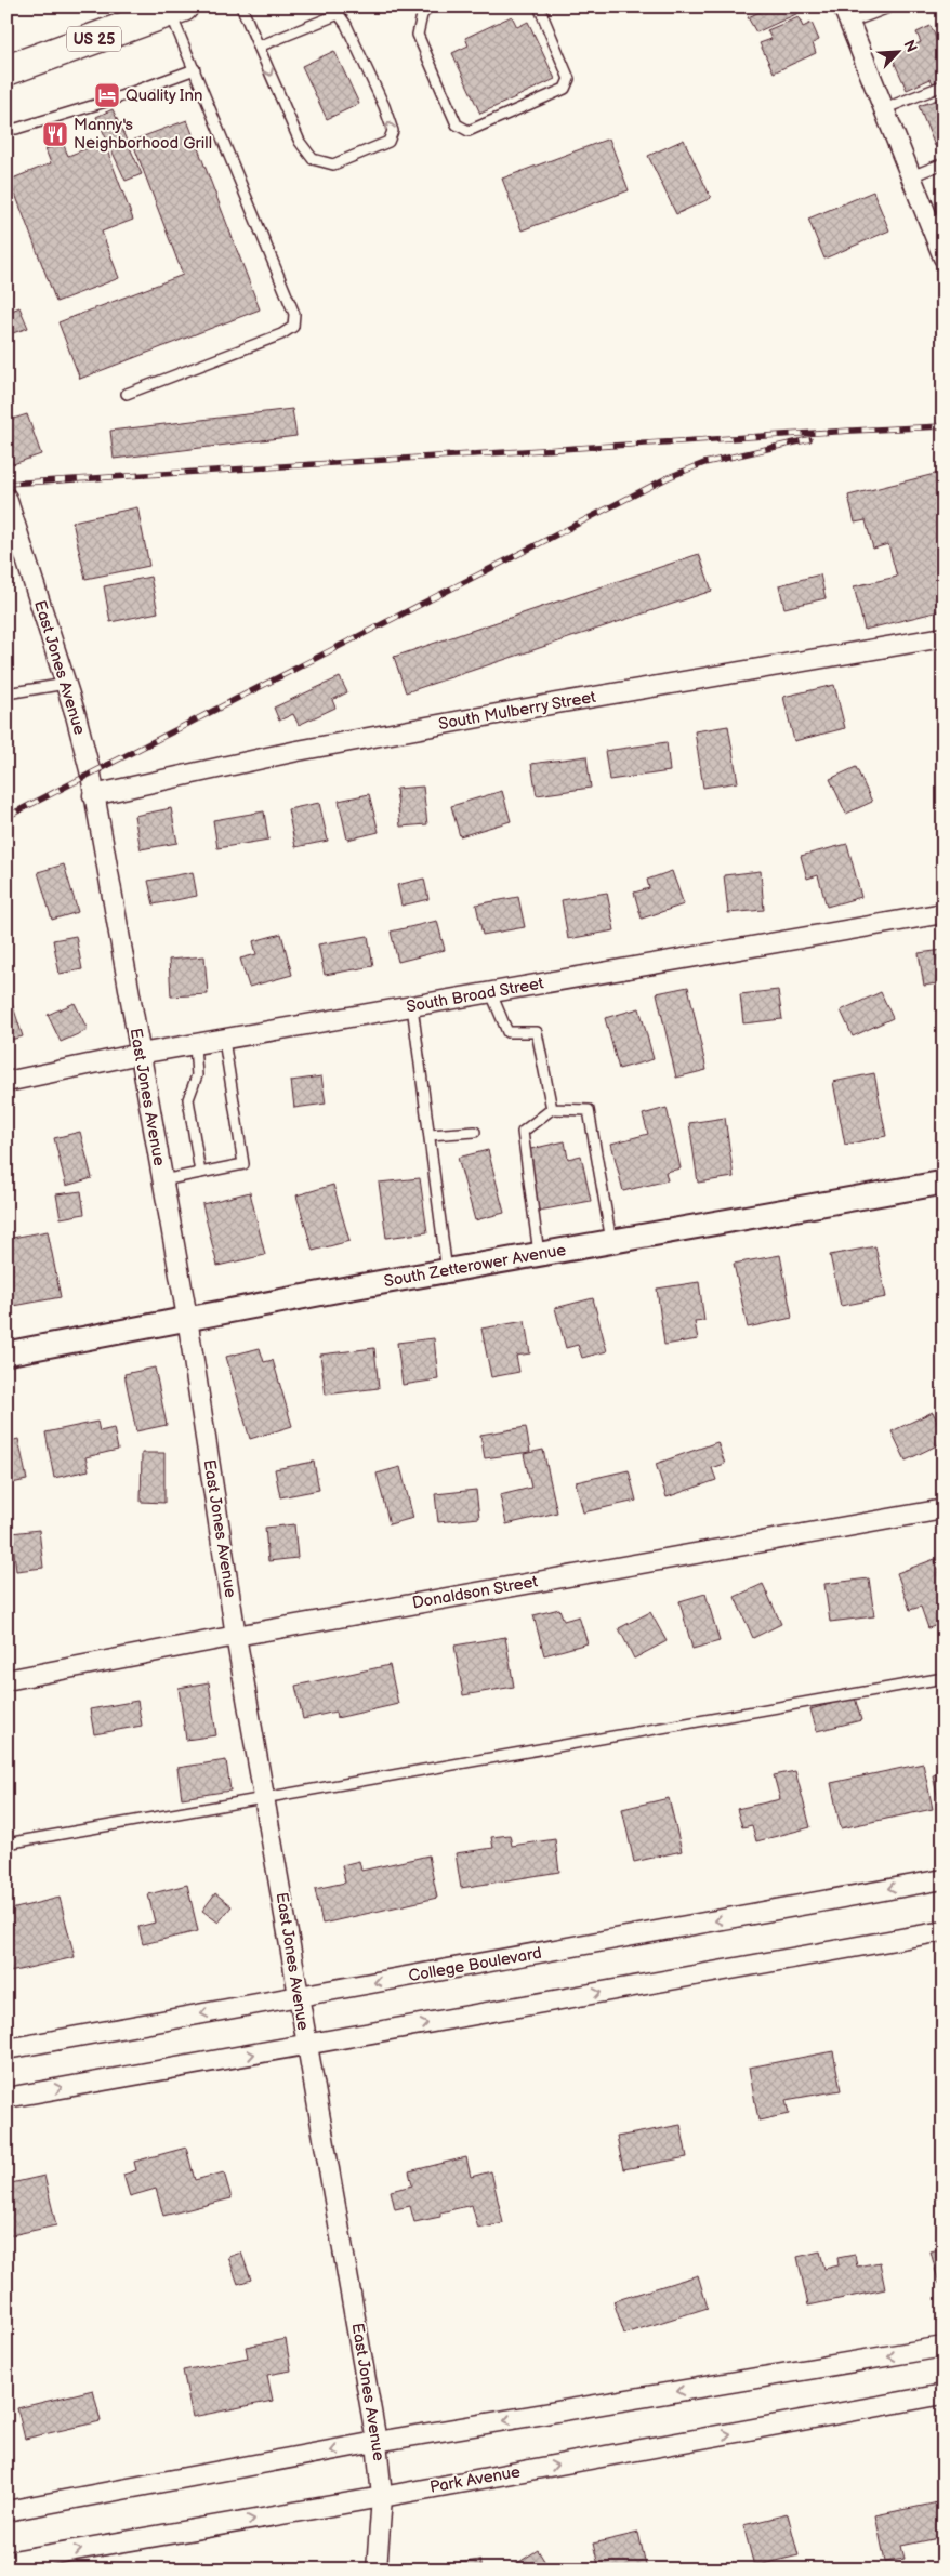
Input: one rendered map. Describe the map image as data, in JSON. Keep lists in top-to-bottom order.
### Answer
{
  "streets": {
    "main road": ["US 25"],
    "street": [
      "East Jones Avenue",
      "South Mulberry Street",
      "South Broad Street",
      "South Zetterower Avenue",
      "Donaldson Street",
      "College Boulevard",
      "Park Avenue"
    ]
  },
  "crossings": [
    ["East Jones Avenue", "South Mulberry Street"],
    ["East Jones Avenue", "South Broad Street"],
    ["East Jones Avenue", "South Zetterower Avenue"],
    ["East Jones Avenue", "Donaldson Street"],
    ["East Jones Avenue", "College Boulevard"],
    ["East Jones Avenue", "Park Avenue"]
  ],
  "places": {
    "hotel": ["Quality Inn"],
    "restaurant": ["Manny's Neighborhood Grill"]
  },
  "north": "top right"
}
